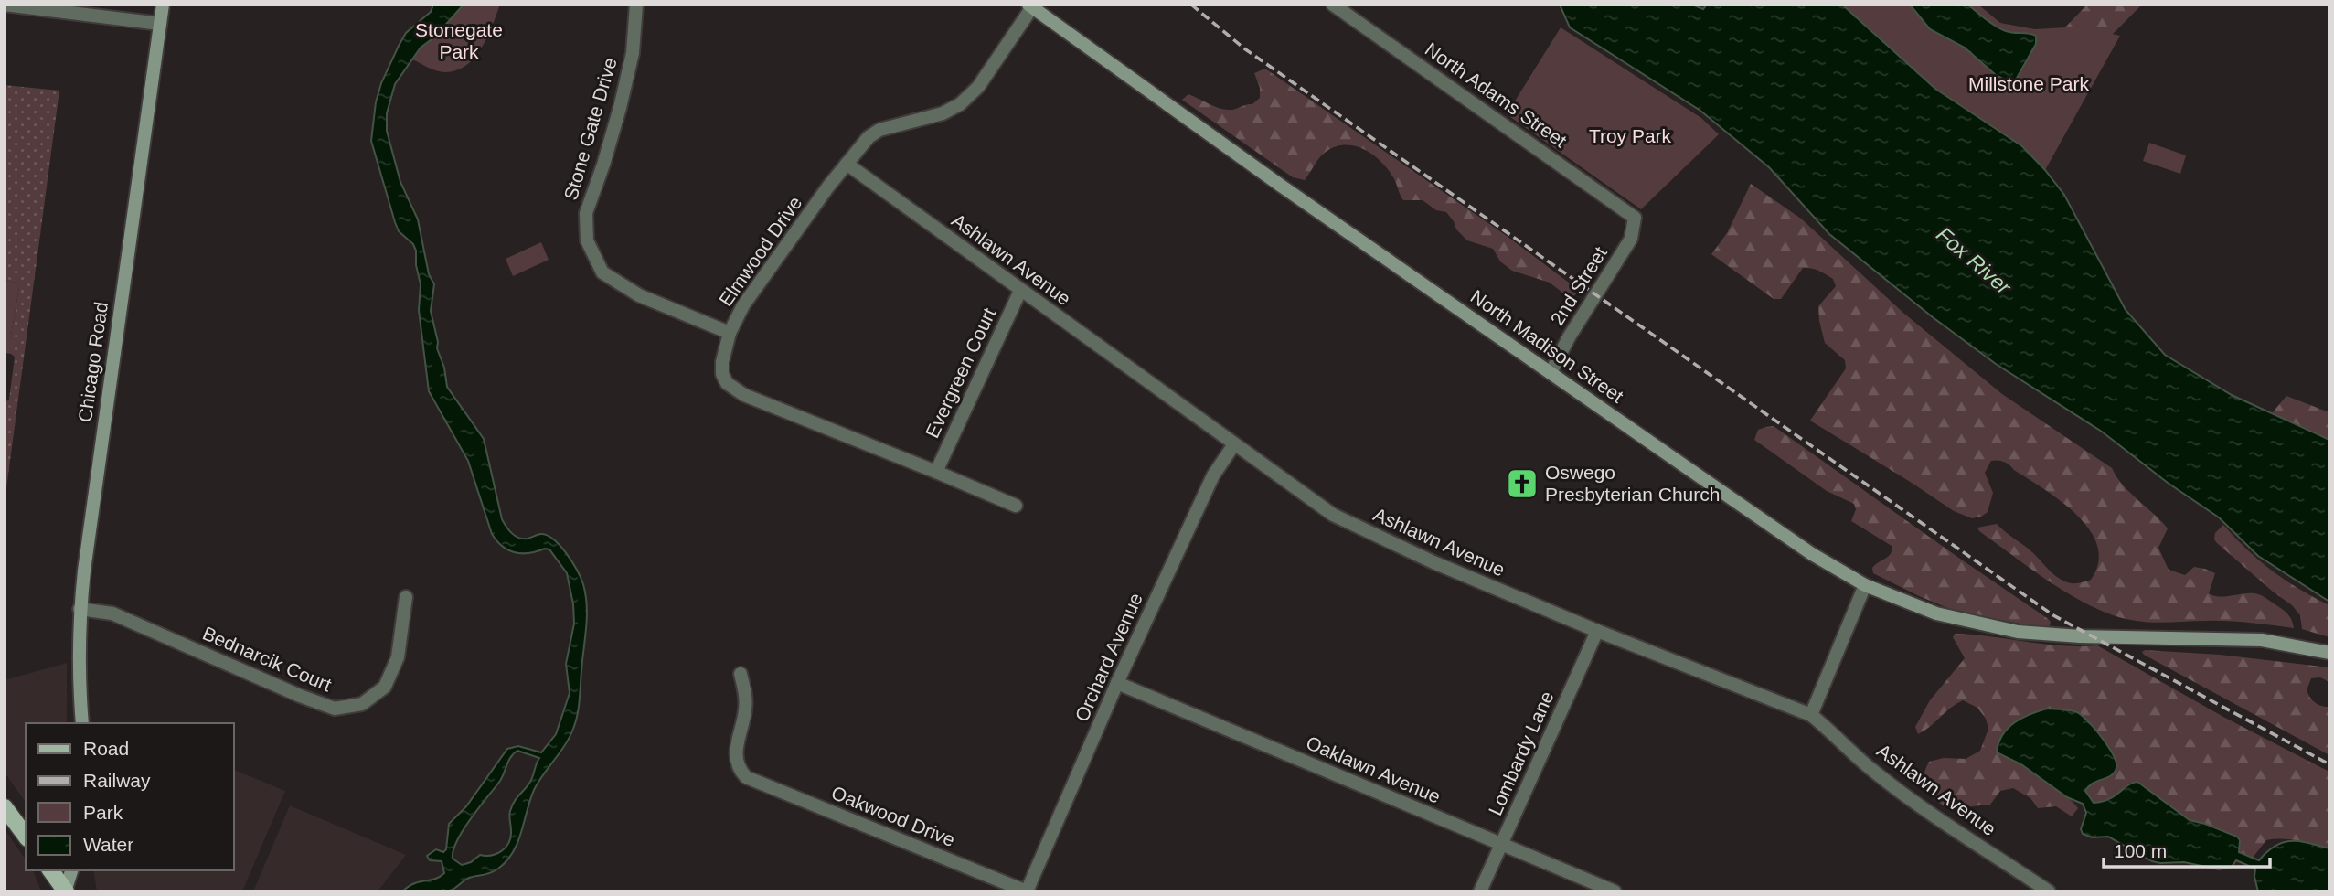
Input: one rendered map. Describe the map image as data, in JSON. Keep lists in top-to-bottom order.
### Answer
{
  "streets": {
    "street": [
      "North Adams Street",
      "Stone Gate Drive",
      "Elmwood Drive",
      "Ashlawn Avenue",
      "2nd Street",
      "North Madison Street",
      "Chicago Road",
      "Evergreen Court",
      "Orchard Avenue",
      "Bednarcik Court",
      "Lombardy Lane",
      "Oaklawn Avenue",
      "Oakwood Drive"
    ]
  },
  "crossings": [
    ["North Adams Street", "2nd Street"],
    ["Stone Gate Drive", "Elmwood Drive"],
    ["Elmwood Drive", "Ashlawn Avenue"],
    ["Elmwood Drive", "North Madison Street"],
    ["Elmwood Drive", "Evergreen Court"],
    ["Ashlawn Avenue", "Evergreen Court"],
    ["Ashlawn Avenue", "Orchard Avenue"],
    ["Ashlawn Avenue", "Lombardy Lane"],
    ["2nd Street", "North Madison Street"],
    ["Chicago Road", "Bednarcik Court"],
    ["Orchard Avenue", "Oaklawn Avenue"],
    ["Orchard Avenue", "Oakwood Drive"],
    ["Lombardy Lane", "Oaklawn Avenue"]
  ],
  "water": ["Fox River"],
  "parks": ["Stonegate Park", "Millstone Park", "Troy Park"],
  "places": {
    "church": ["Oswego Presbyterian Church"]
  },
  "legend": [
    "Road",
    "Railway",
    "Park",
    "Water"
  ],
  "scale_bar": "100 m"
}
